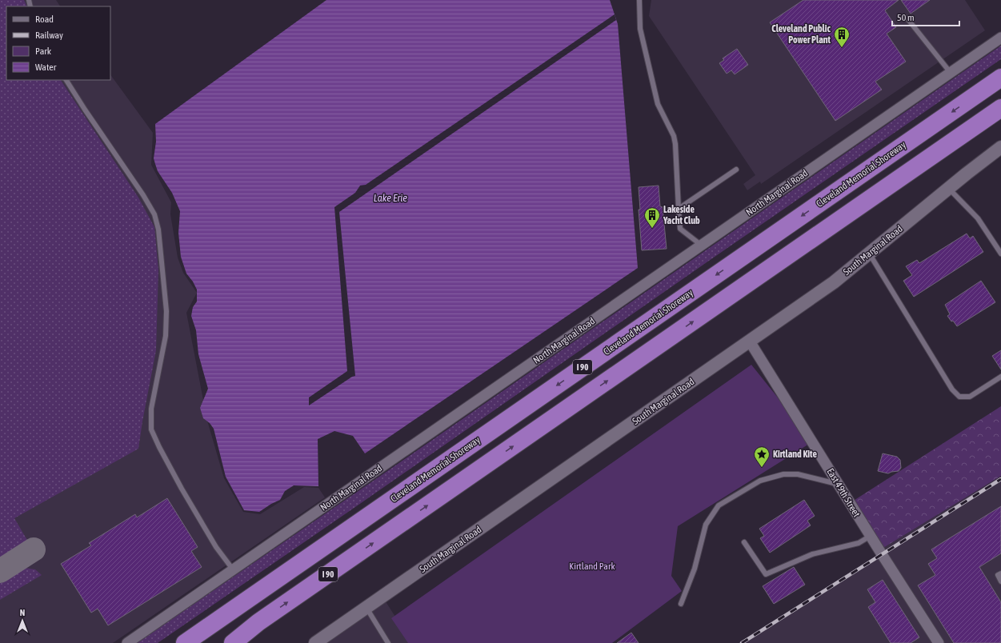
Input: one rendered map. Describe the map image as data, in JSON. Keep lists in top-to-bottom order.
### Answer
{
  "streets": {
    "highway": ["Cleveland Memorial Shoreway", "I 90"],
    "street": ["North Marginal Road", "South Marginal Road", "East 49th Street"]
  },
  "crossings": [
    ["South Marginal Road", "East 49th Street"]
  ],
  "water": ["Lake Erie"],
  "parks": ["Kirtland Park"],
  "places": {
    "building": ["Cleveland Public Power Plant", "Lakeside Yacht Club"],
    "place": ["Kirtland Kite"]
  },
  "legend": [
    "Road",
    "Railway",
    "Park",
    "Water"
  ],
  "scale_bar": "50 m",
  "north": "top"
}
